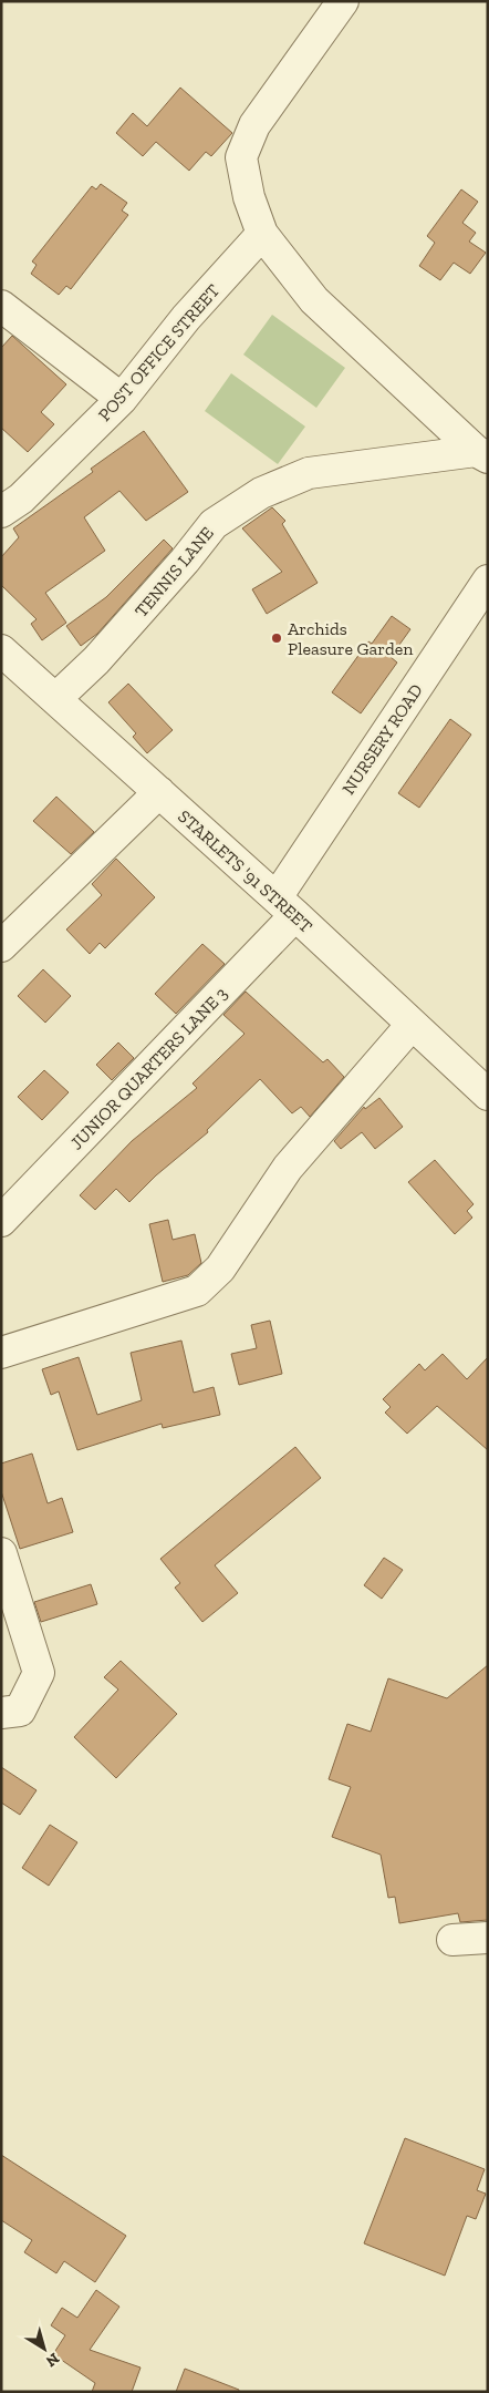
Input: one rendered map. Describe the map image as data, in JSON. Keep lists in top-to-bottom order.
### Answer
{
  "streets": {
    "street": [
      "POST OFFICE STREET",
      "TENNIS LANE",
      "NURSERY ROAD",
      "STARLETS '91 STREET",
      "JUNIOR QUARTERS LANE 3"
    ]
  },
  "crossings": [
    ["TENNIS LANE", "STARLETS '91 STREET"],
    ["NURSERY ROAD", "STARLETS '91 STREET"],
    ["NURSERY ROAD", "JUNIOR QUARTERS LANE 3"],
    ["STARLETS '91 STREET", "JUNIOR QUARTERS LANE 3"]
  ],
  "places": ["Archids Pleasure Garden"],
  "north": "bottom right"
}
